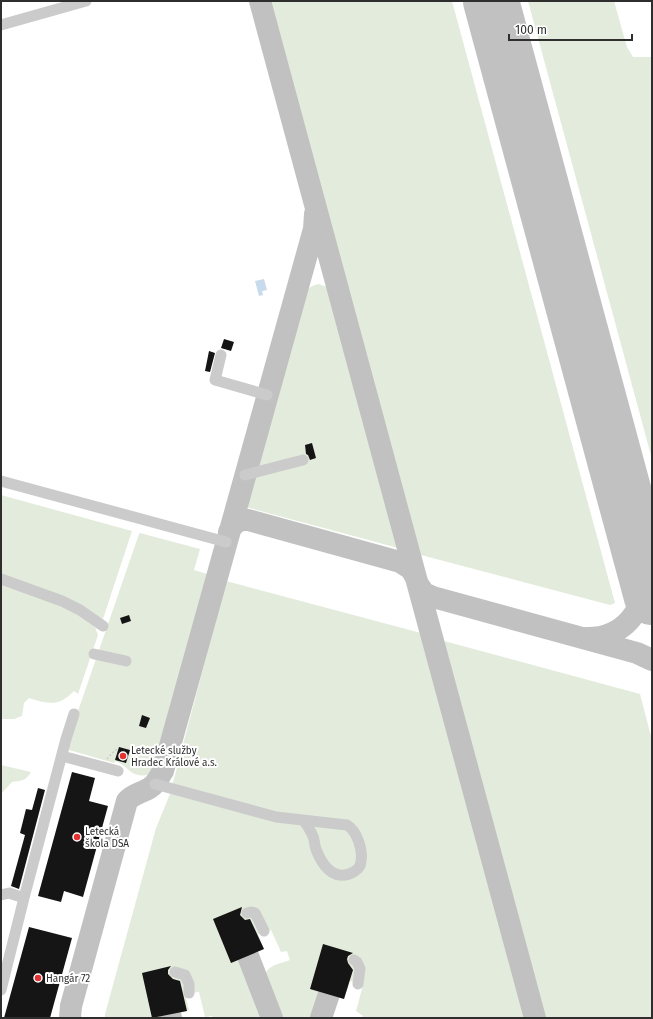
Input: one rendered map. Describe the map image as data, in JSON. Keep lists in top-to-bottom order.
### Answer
{
  "places": ["Letecké služby Hradec Králové a.s.", "Letecká škola DSA", "Hangár 72"],
  "scale_bar": "100 m"
}
